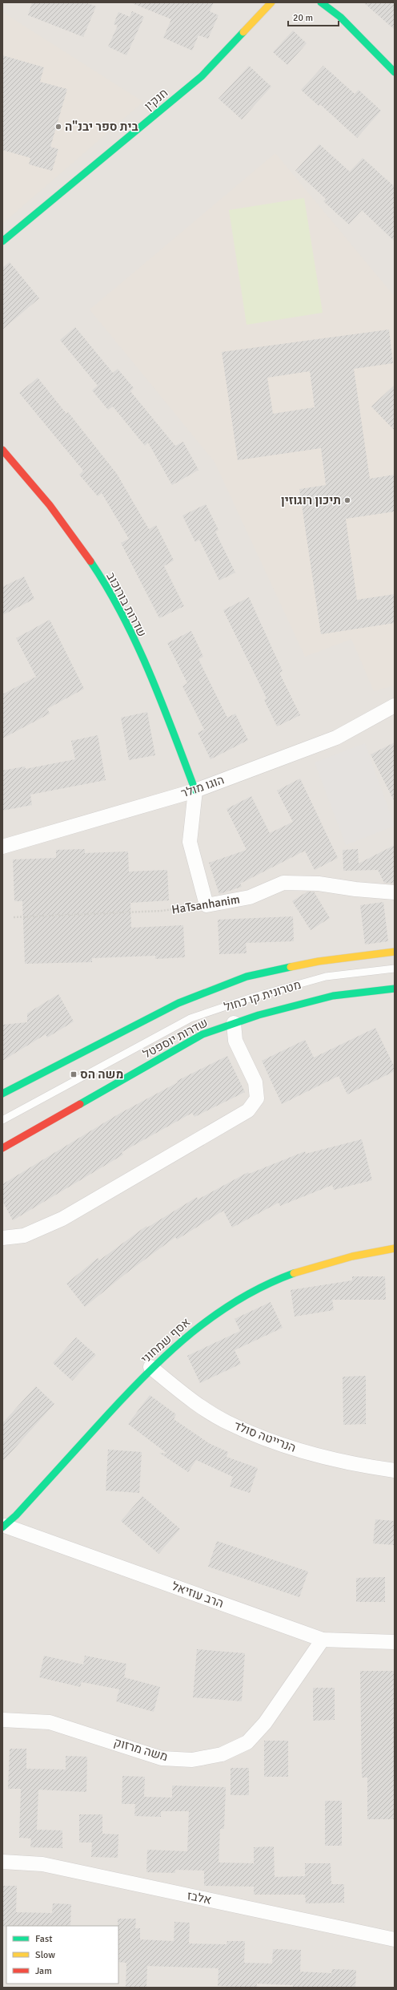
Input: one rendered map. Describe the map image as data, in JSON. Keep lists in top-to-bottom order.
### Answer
{
  "streets": {
    "street": [
      "חנקין",
      "שדרות בורוכוב",
      "הוגו מולר",
      "HaTsanhanim",
      "שדרות יוספטל",
      "אסף שמחוני",
      "הנרייטה סולד",
      "הרב עוזיאל",
      "משה מרזוק",
      "אלבז"
    ],
    "lane": ["מטרונית קו כחול"]
  },
  "crossings": [
    ["שדרות בורוכוב", "הוגו מולר"],
    ["אסף שמחוני", "הנרייטה סולד"],
    ["אסף שמחוני", "הרב עוזיאל"],
    ["הרב עוזיאל", "משה מרזוק"]
  ],
  "places": {
    "other": ["בית ספר יבנ\"ה", "תיכון רוגוזין"],
    "transit": ["משה הס"]
  },
  "legend": ["Fast", "Slow", "Jam"],
  "scale_bar": "20 m"
}
